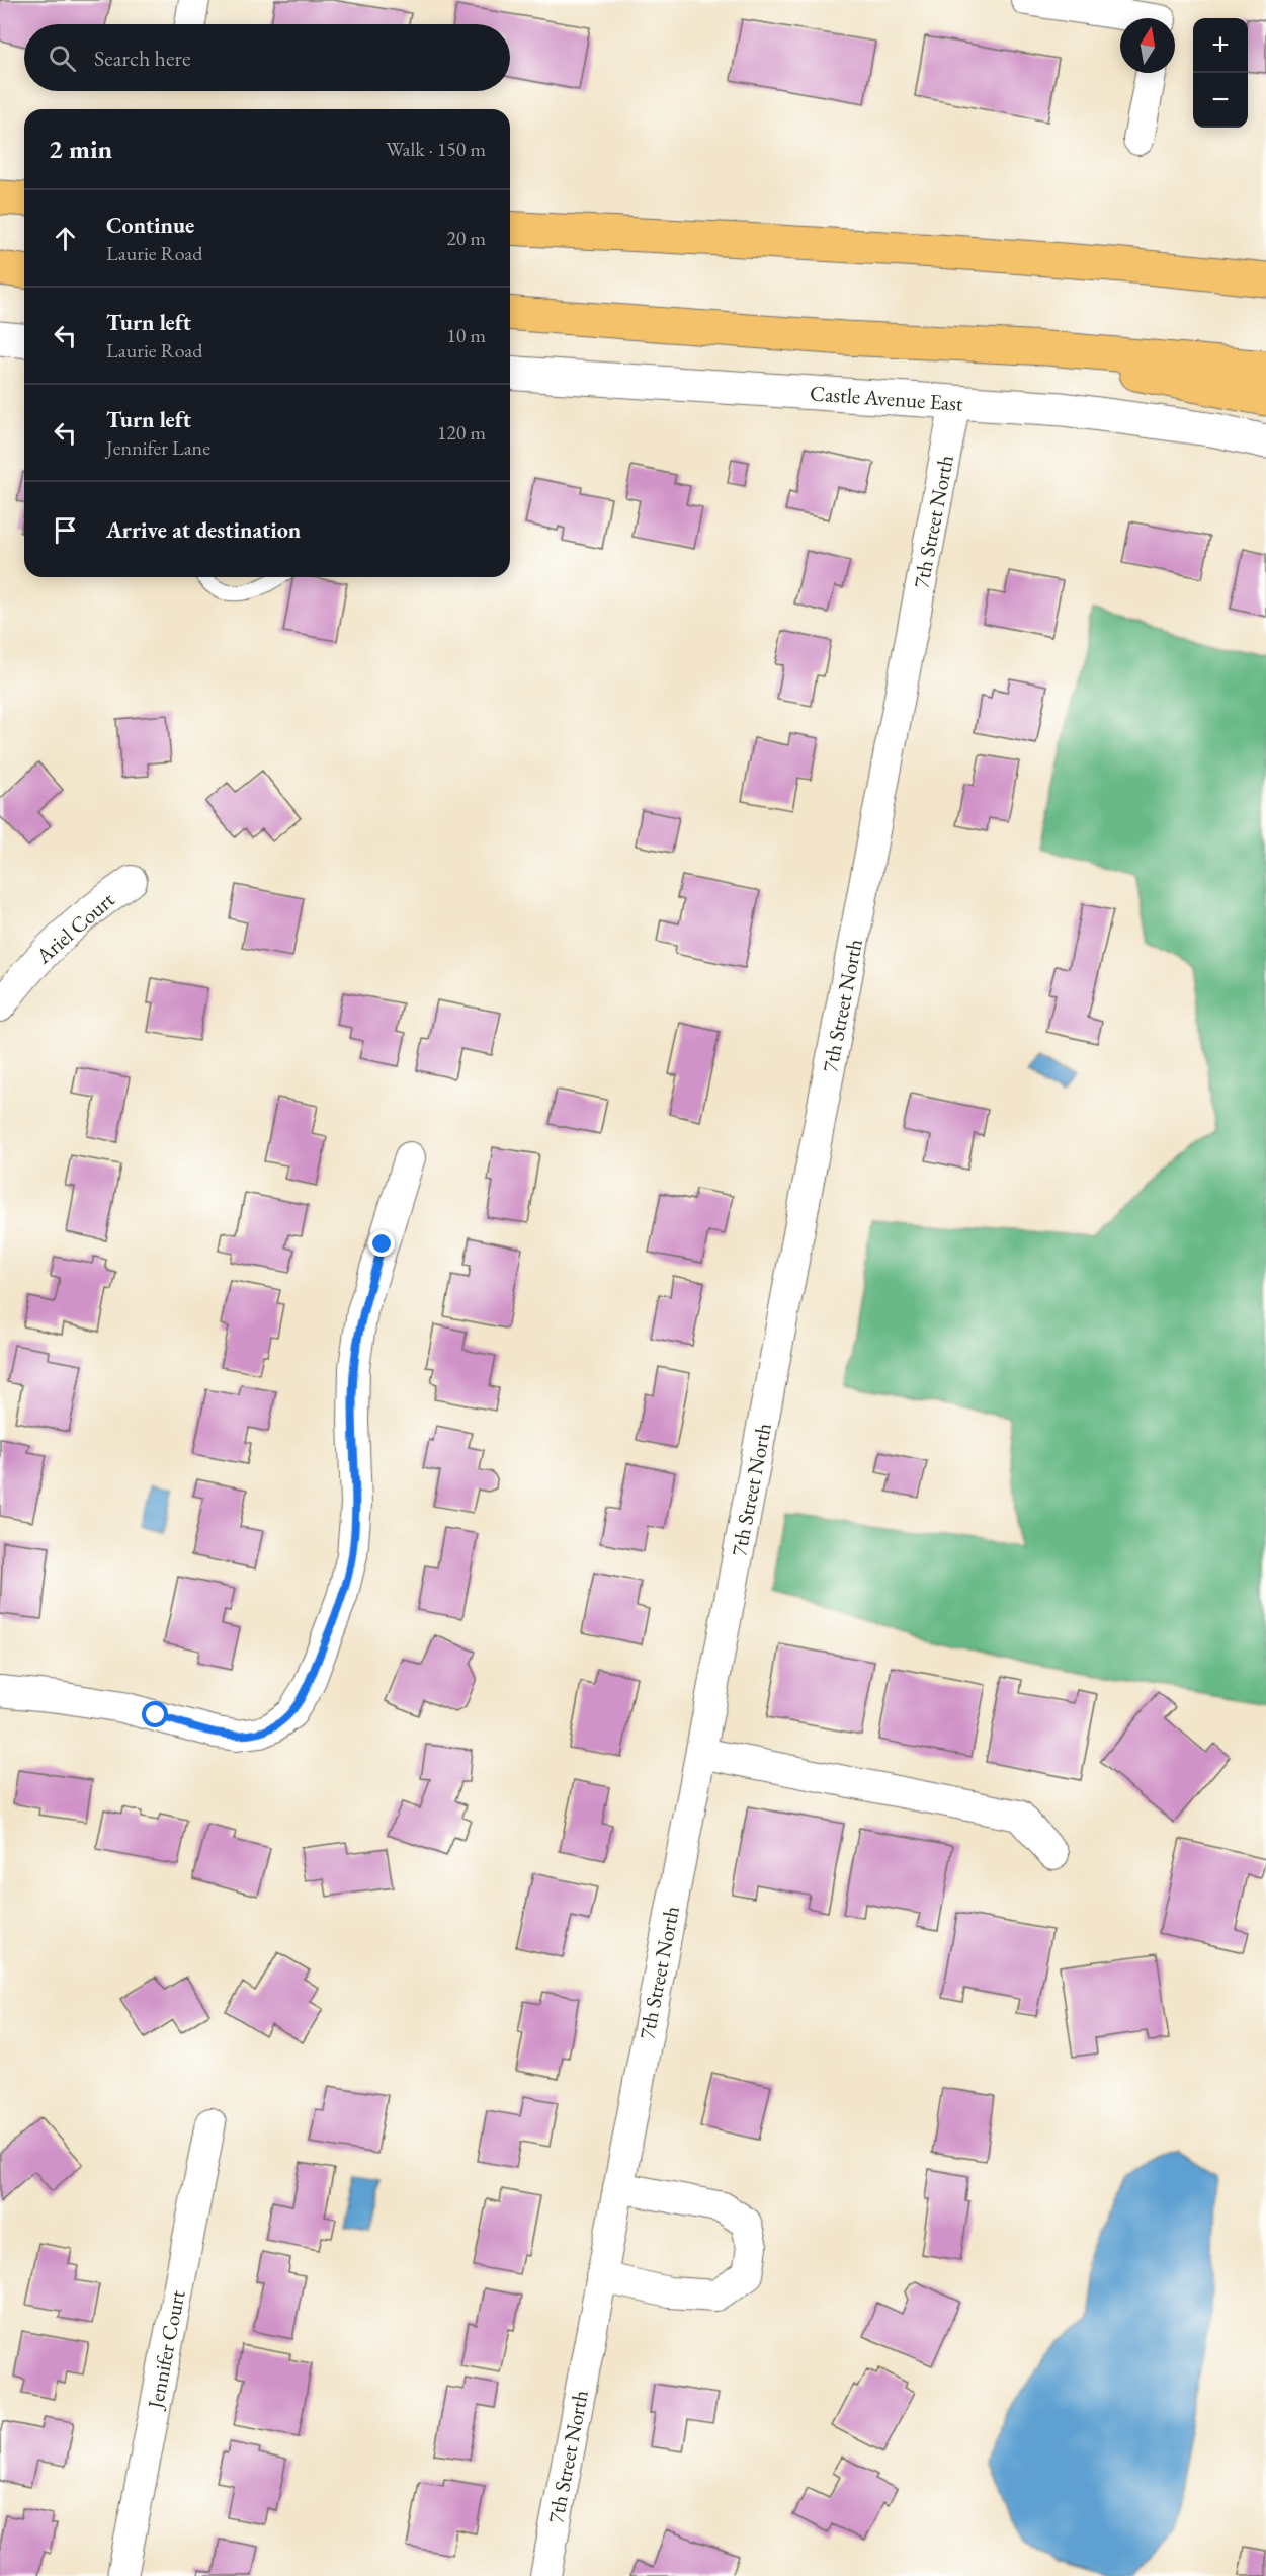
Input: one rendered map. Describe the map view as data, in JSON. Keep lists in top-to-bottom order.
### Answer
{
  "streets": {
    "street": [
      "Castle Avenue East",
      "7th Street North",
      "Ariel Court",
      "Jennifer Court"
    ]
  },
  "crossings": [
    ["Castle Avenue East", "7th Street North"]
  ],
  "north": "top",
  "page": {
    "map_buttons": ["+", "−"],
    "search": "Search here",
    "heading": ["2 min", "Walk · 150 m"],
    "list": [
      ["Continue", "Laurie Road", "20 m"],
      ["Turn left", "Laurie Road", "10 m"],
      ["Turn left", "Jennifer Lane", "120 m"],
      "Arrive at destination"
    ]
  }
}
